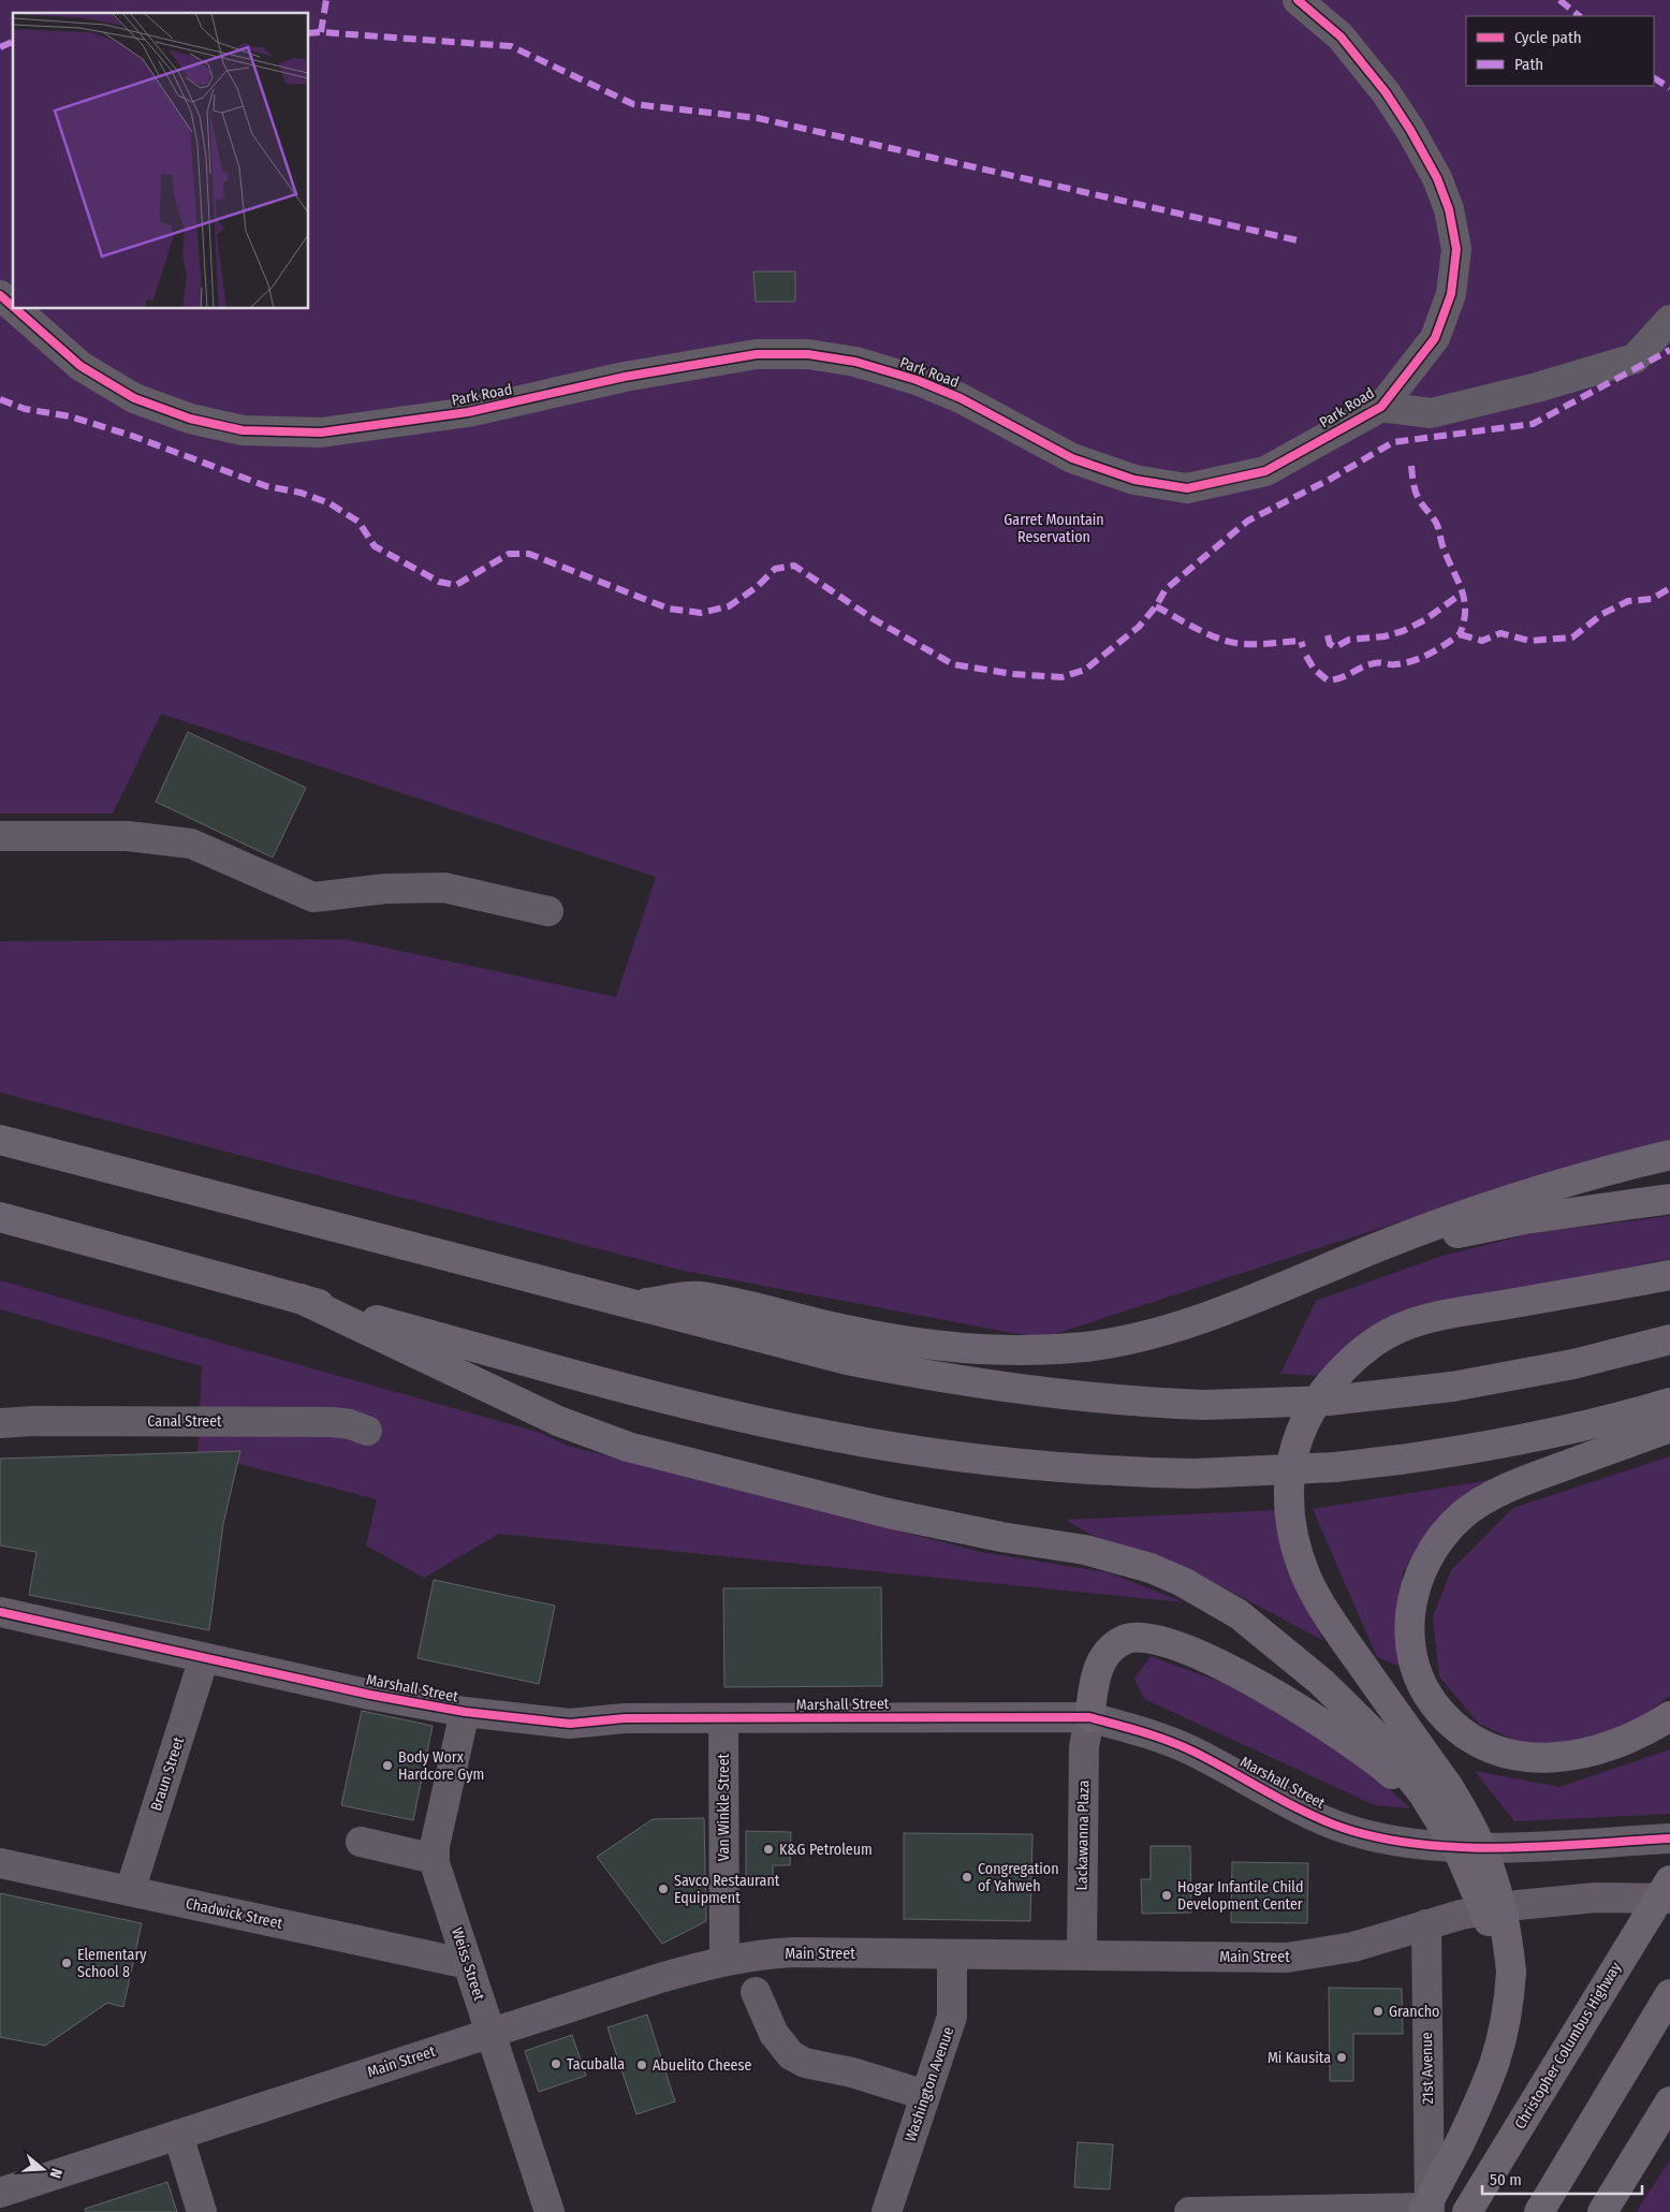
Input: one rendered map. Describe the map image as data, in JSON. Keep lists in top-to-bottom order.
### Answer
{
  "streets": {
    "highway": ["Christopher Columbus Highway"],
    "main road": ["Marshall Street", "Lackawanna Plaza", "Main Street"],
    "street": [
      "Park Road",
      "Canal Street",
      "Braun Street",
      "Van Winkle Street",
      "Chadwick Street",
      "Weiss Street",
      "21st Avenue",
      "Washington Avenue"
    ]
  },
  "crossings": [
    ["Marshall Street", "Braun Street"],
    ["Marshall Street", "Van Winkle Street"],
    ["Marshall Street", "Lackawanna Plaza"],
    ["Braun Street", "Chadwick Street"],
    ["Van Winkle Street", "Main Street"],
    ["Lackawanna Plaza", "Main Street"],
    ["Chadwick Street", "Weiss Street"],
    ["Main Street", "Weiss Street"],
    ["Main Street", "21st Avenue"],
    ["Main Street", "Washington Avenue"]
  ],
  "parks": ["Garret Mountain Reservation"],
  "places": [
    "Body Worx Hardcore Gym",
    "K&G Petroleum",
    "Congregation of Yahweh",
    "Savco Restaurant Equipment",
    "Hogar Infantile Child Development Center",
    "Elementary School 8",
    "Grancho",
    "Mi Kausita",
    "Tacuballa",
    "Abuelito Cheese"
  ],
  "legend": ["Cycle path", "Path"],
  "scale_bar": "50 m",
  "north": "right"
}
